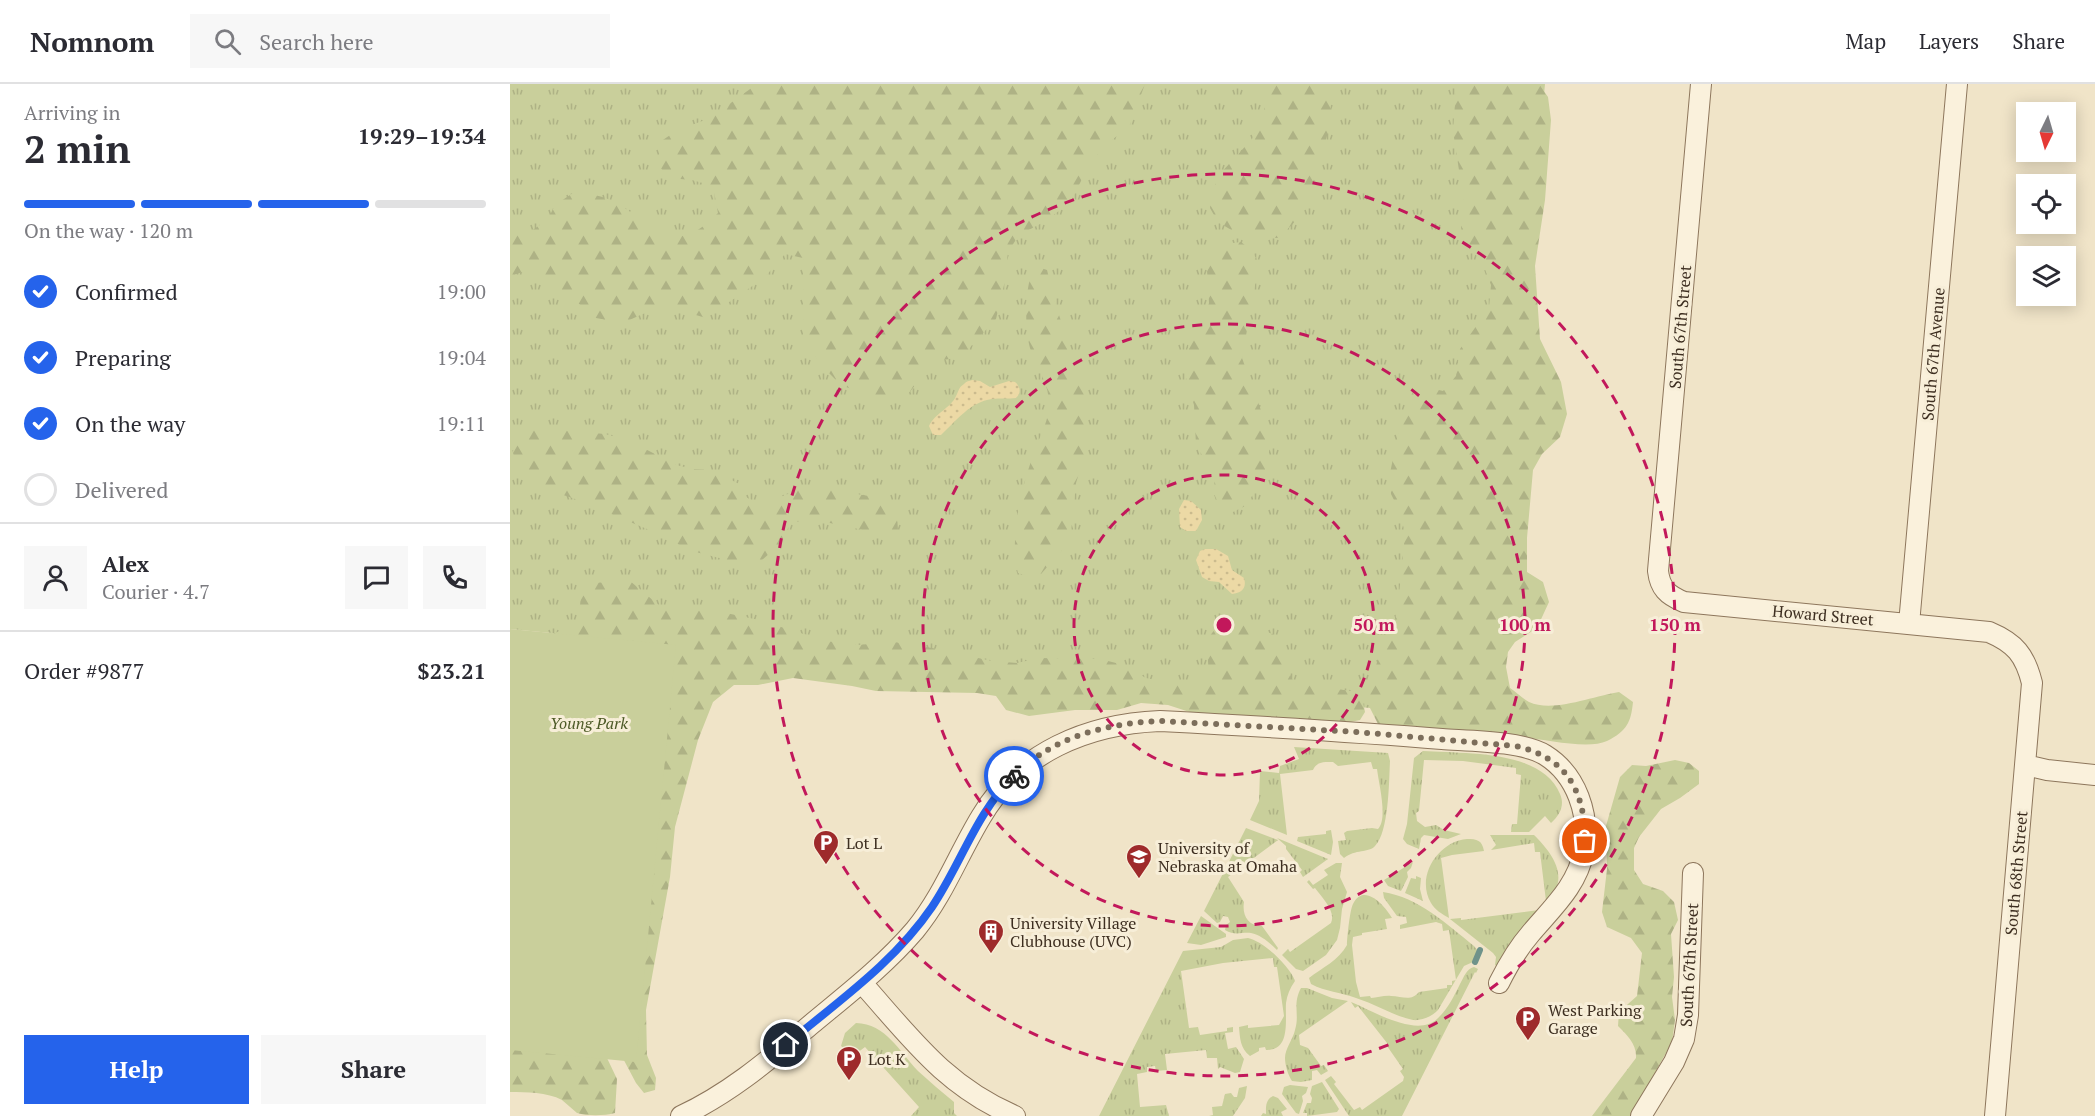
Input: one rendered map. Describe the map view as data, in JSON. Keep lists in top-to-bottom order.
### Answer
{
  "streets": {
    "street": [
      "South 67th Street",
      "South 67th Avenue",
      "Howard Street",
      "South 68th Street"
    ]
  },
  "crossings": [
    ["South 67th Street", "Howard Street"],
    ["South 67th Avenue", "Howard Street"],
    ["Howard Street", "South 68th Street"]
  ],
  "parks": ["Young Park"],
  "places": {
    "parking": ["Lot L", "West Parking Garage", "Lot K"],
    "school or university": ["University of Nebraska at Omaha"],
    "building": ["University Village Clubhouse (UVC)"]
  },
  "north": "bottom",
  "page": {
    "header": "Nomnom",
    "search": "Search here",
    "nav": ["Map", "Layers", "Share"],
    "heading": ["2 min", "Arriving in", "19:29–19:34"],
    "panel": [
      "Alex",
      "Courier · 4.7",
      "Order #9877",
      "$23.21"
    ],
    "bar": "On the way · 120 m",
    "list": [
      ["Confirmed", "19:00"],
      ["Preparing", "19:04"],
      ["On the way", "19:11"],
      "Delivered"
    ],
    "buttons": ["Help", "Share"]
  },
  "rings": ["50 m", "100 m", "150 m"]
}
